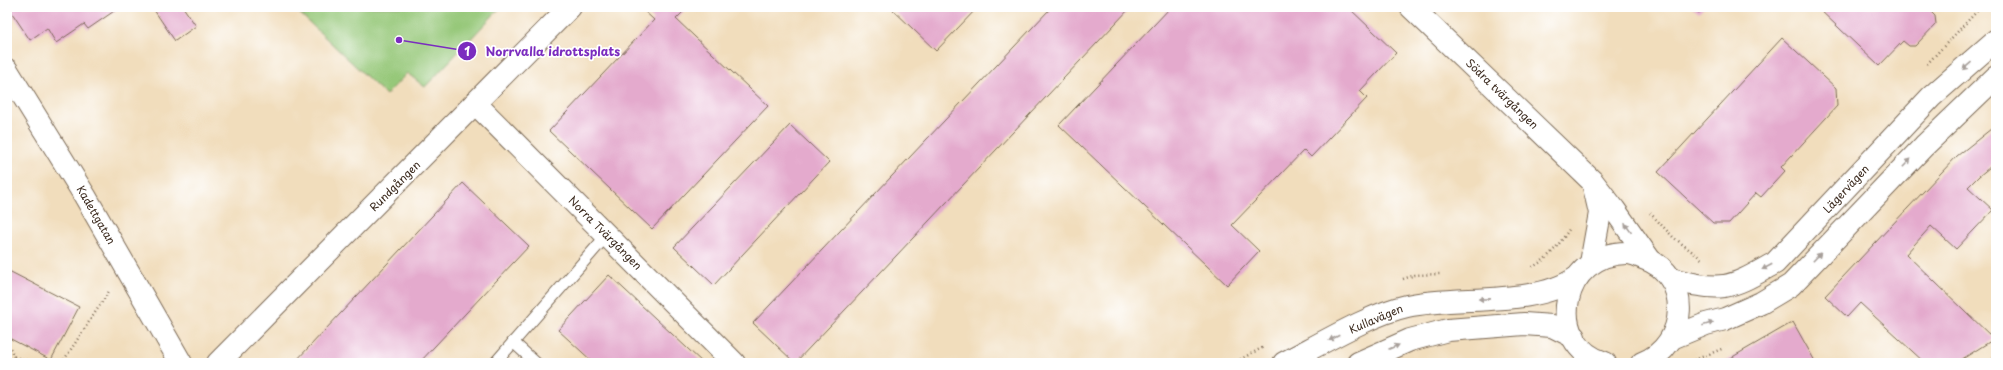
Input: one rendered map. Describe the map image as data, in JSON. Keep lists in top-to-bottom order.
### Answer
{
  "streets": {
    "street": [
      "Södra tvärgången",
      "Rundgången",
      "Lägervägen",
      "Kadettgatan",
      "Norra Tvärgången",
      "Kullavägen"
    ]
  },
  "crossings": [
    ["Rundgången", "Norra Tvärgången"]
  ],
  "places": ["Norrvalla idrottsplats"]
}
